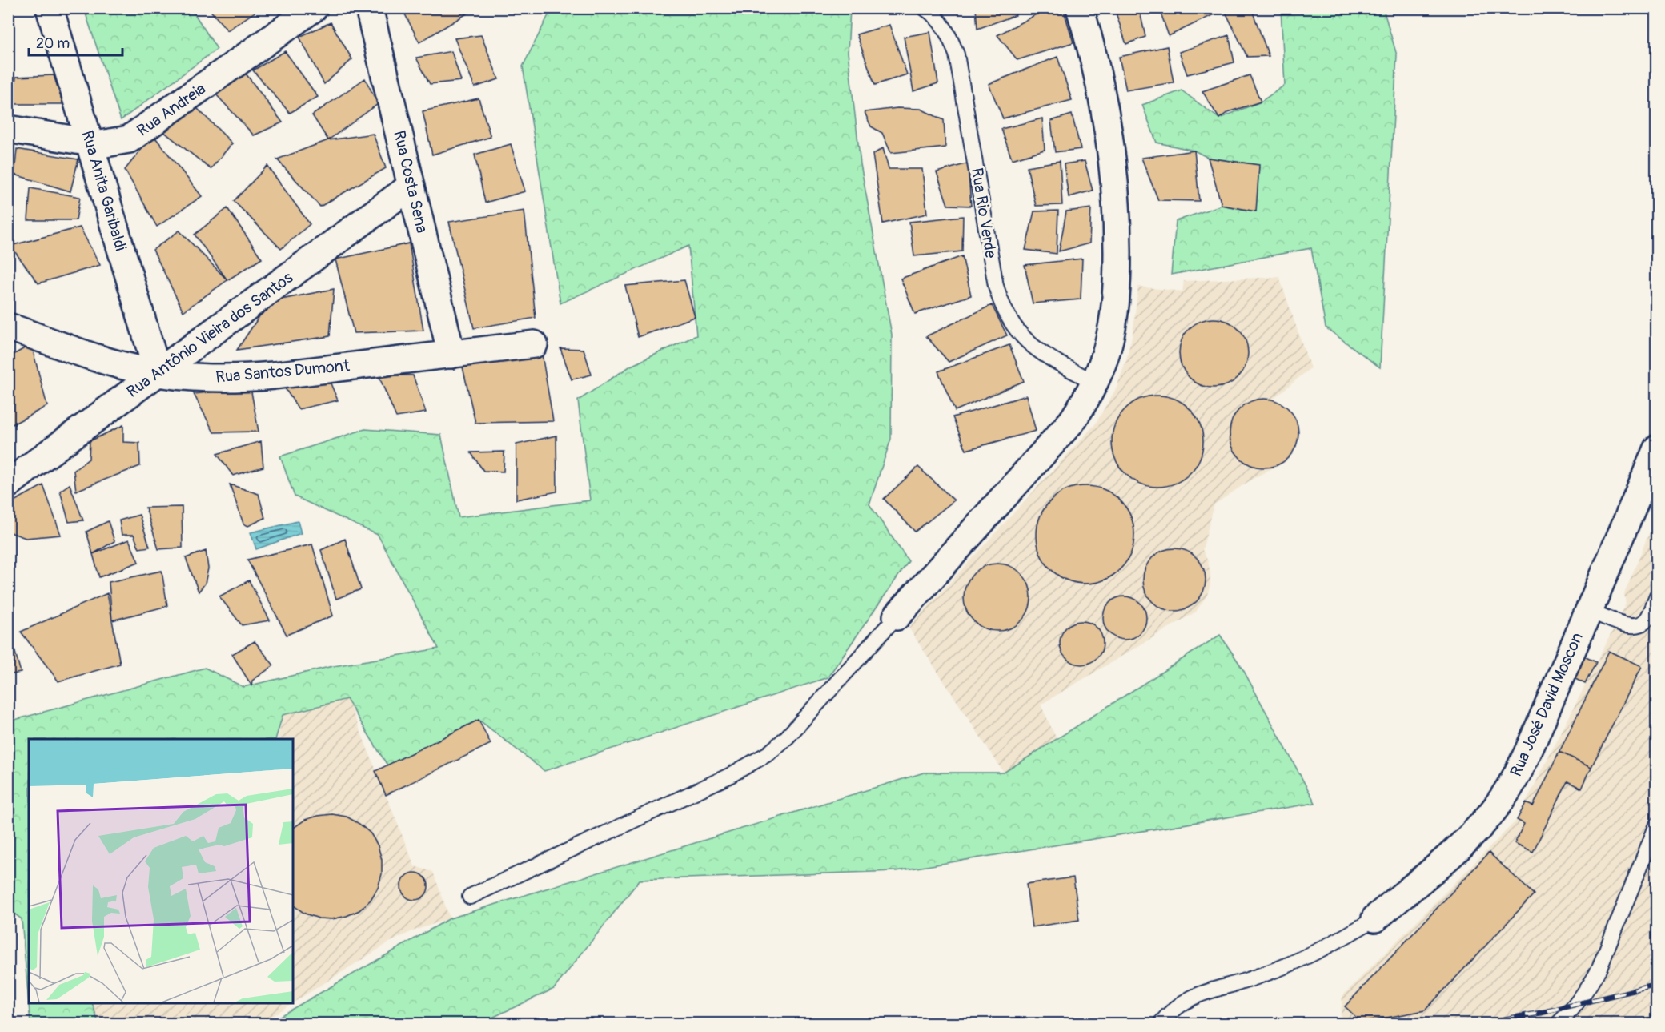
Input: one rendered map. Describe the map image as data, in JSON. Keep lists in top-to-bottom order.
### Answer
{
  "streets": {
    "street": [
      "Rua Andreia",
      "Rua Costa Sena",
      "Rua Anita Garibaldi",
      "Rua Antônio Vieira dos Santos",
      "Rua Santos Dumont",
      "Rua José David Moscon"
    ],
    "lane": ["Rua Rio Verde"]
  },
  "crossings": [
    ["Rua Andreia", "Rua Anita Garibaldi"],
    ["Rua Costa Sena", "Rua Antônio Vieira dos Santos"],
    ["Rua Costa Sena", "Rua Santos Dumont"],
    ["Rua Anita Garibaldi", "Rua Antônio Vieira dos Santos"],
    ["Rua Anita Garibaldi", "Rua Santos Dumont"],
    ["Rua Antônio Vieira dos Santos", "Rua Santos Dumont"]
  ],
  "scale_bar": "20 m"
}
